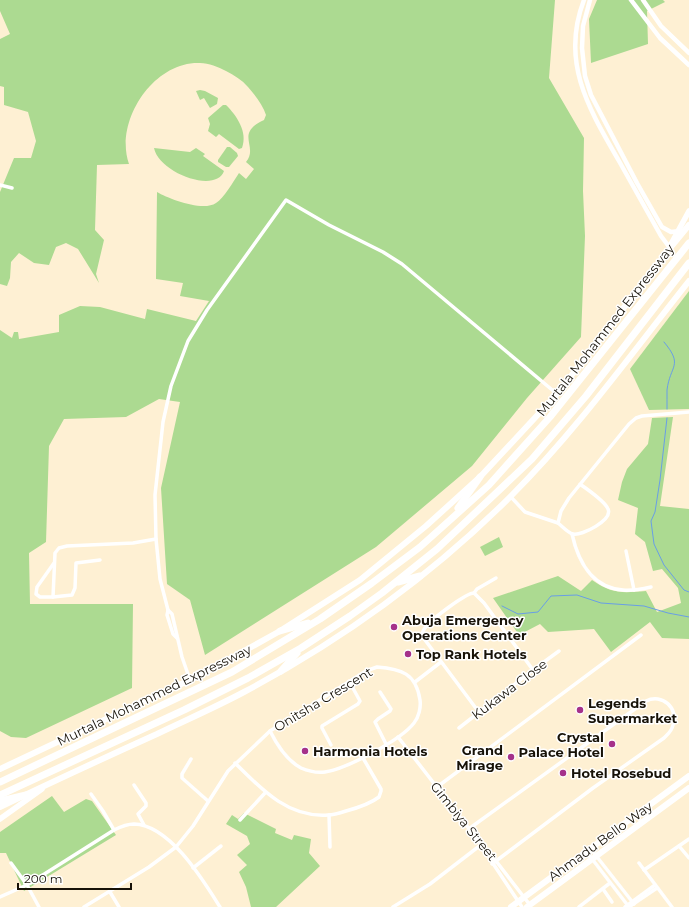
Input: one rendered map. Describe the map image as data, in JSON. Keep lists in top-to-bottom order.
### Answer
{
  "streets": {
    "highway": ["Murtala Mohammed Expressway"],
    "main road": ["Ahmadu Bello Way"],
    "street": ["Kukawa Close", "Onitsha Crescent", "Gimbiya Street"]
  },
  "crossings": [
    ["Onitsha Crescent", "Gimbiya Street"],
    ["Gimbiya Street", "Ahmadu Bello Way"]
  ],
  "places": [
    "Abuja Emergency Operations Center",
    "Top Rank Hotels",
    "Legends Supermarket",
    "Crystal Palace Hotel",
    "Harmonia Hotels",
    "Grand Mirage",
    "Hotel Rosebud"
  ],
  "scale_bar": "200 m"
}
